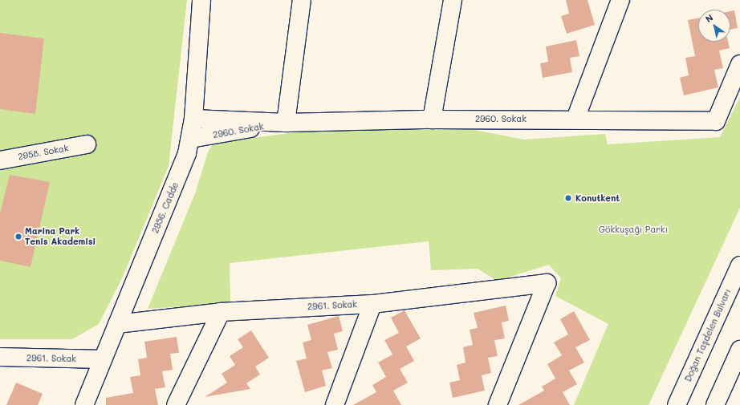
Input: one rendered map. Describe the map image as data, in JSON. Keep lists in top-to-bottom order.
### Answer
{
  "streets": {
    "street": [
      "2960. Sokak",
      "2958. Sokak",
      "2956. Cadde",
      "2961. Sokak",
      "Doğan Taşdelen Bulvarı"
    ]
  },
  "crossings": [
    ["2960. Sokak", "2956. Cadde"],
    ["2956. Cadde", "2961. Sokak"]
  ],
  "parks": ["Gökkuşağı Parkı"],
  "places": ["Konutkent", "Marina Park Tenis Akademisi"],
  "north": "top left"
}
